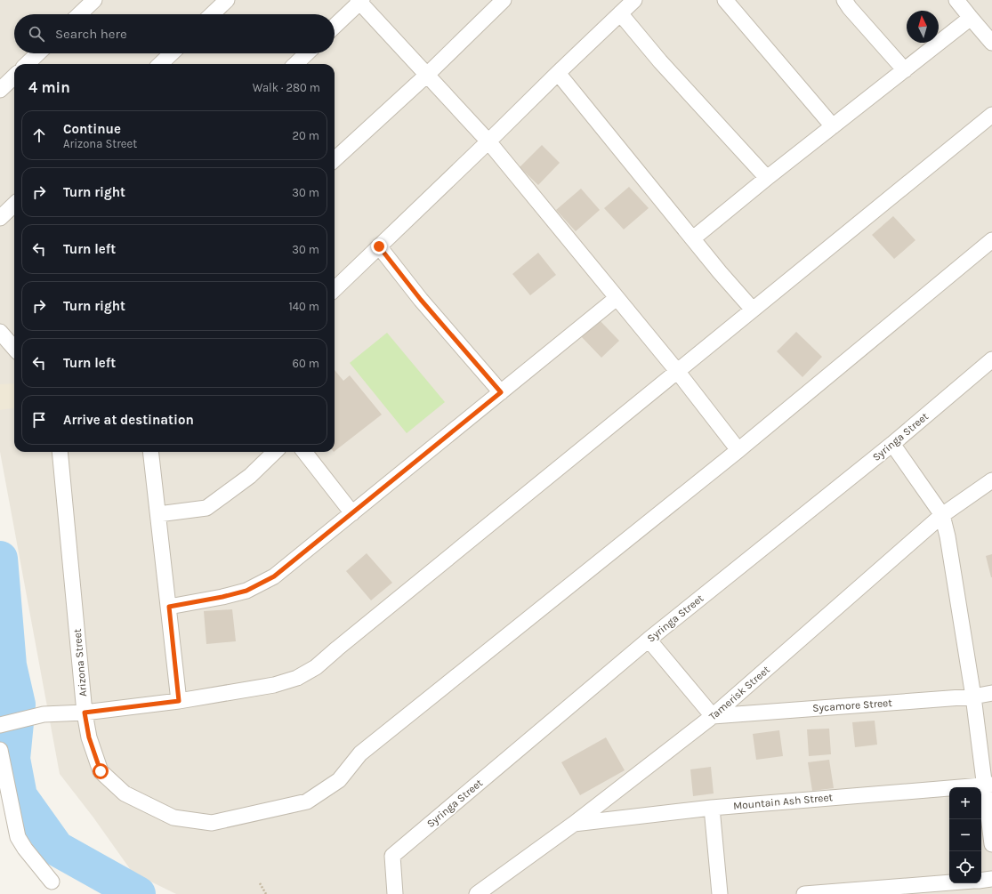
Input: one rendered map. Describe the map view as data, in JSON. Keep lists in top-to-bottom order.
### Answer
{
  "streets": {
    "street": [
      "Syringa Street",
      "Arizona Street",
      "Tamerisk Street",
      "Sycamore Street",
      "Mountain Ash Street"
    ]
  },
  "crossings": [
    ["Tamerisk Street", "Sycamore Street"],
    ["Tamerisk Street", "Mountain Ash Street"]
  ],
  "north": "top",
  "page": {
    "search": "Search here",
    "heading": ["4 min", "Walk · 280 m"],
    "list": [
      ["Continue", "Arizona Street", "20 m"],
      ["Turn right", "30 m"],
      ["Turn left", "30 m"],
      ["Turn right", "140 m"],
      ["Turn left", "60 m"],
      "Arrive at destination"
    ],
    "map_buttons": ["+", "−"]
  }
}
